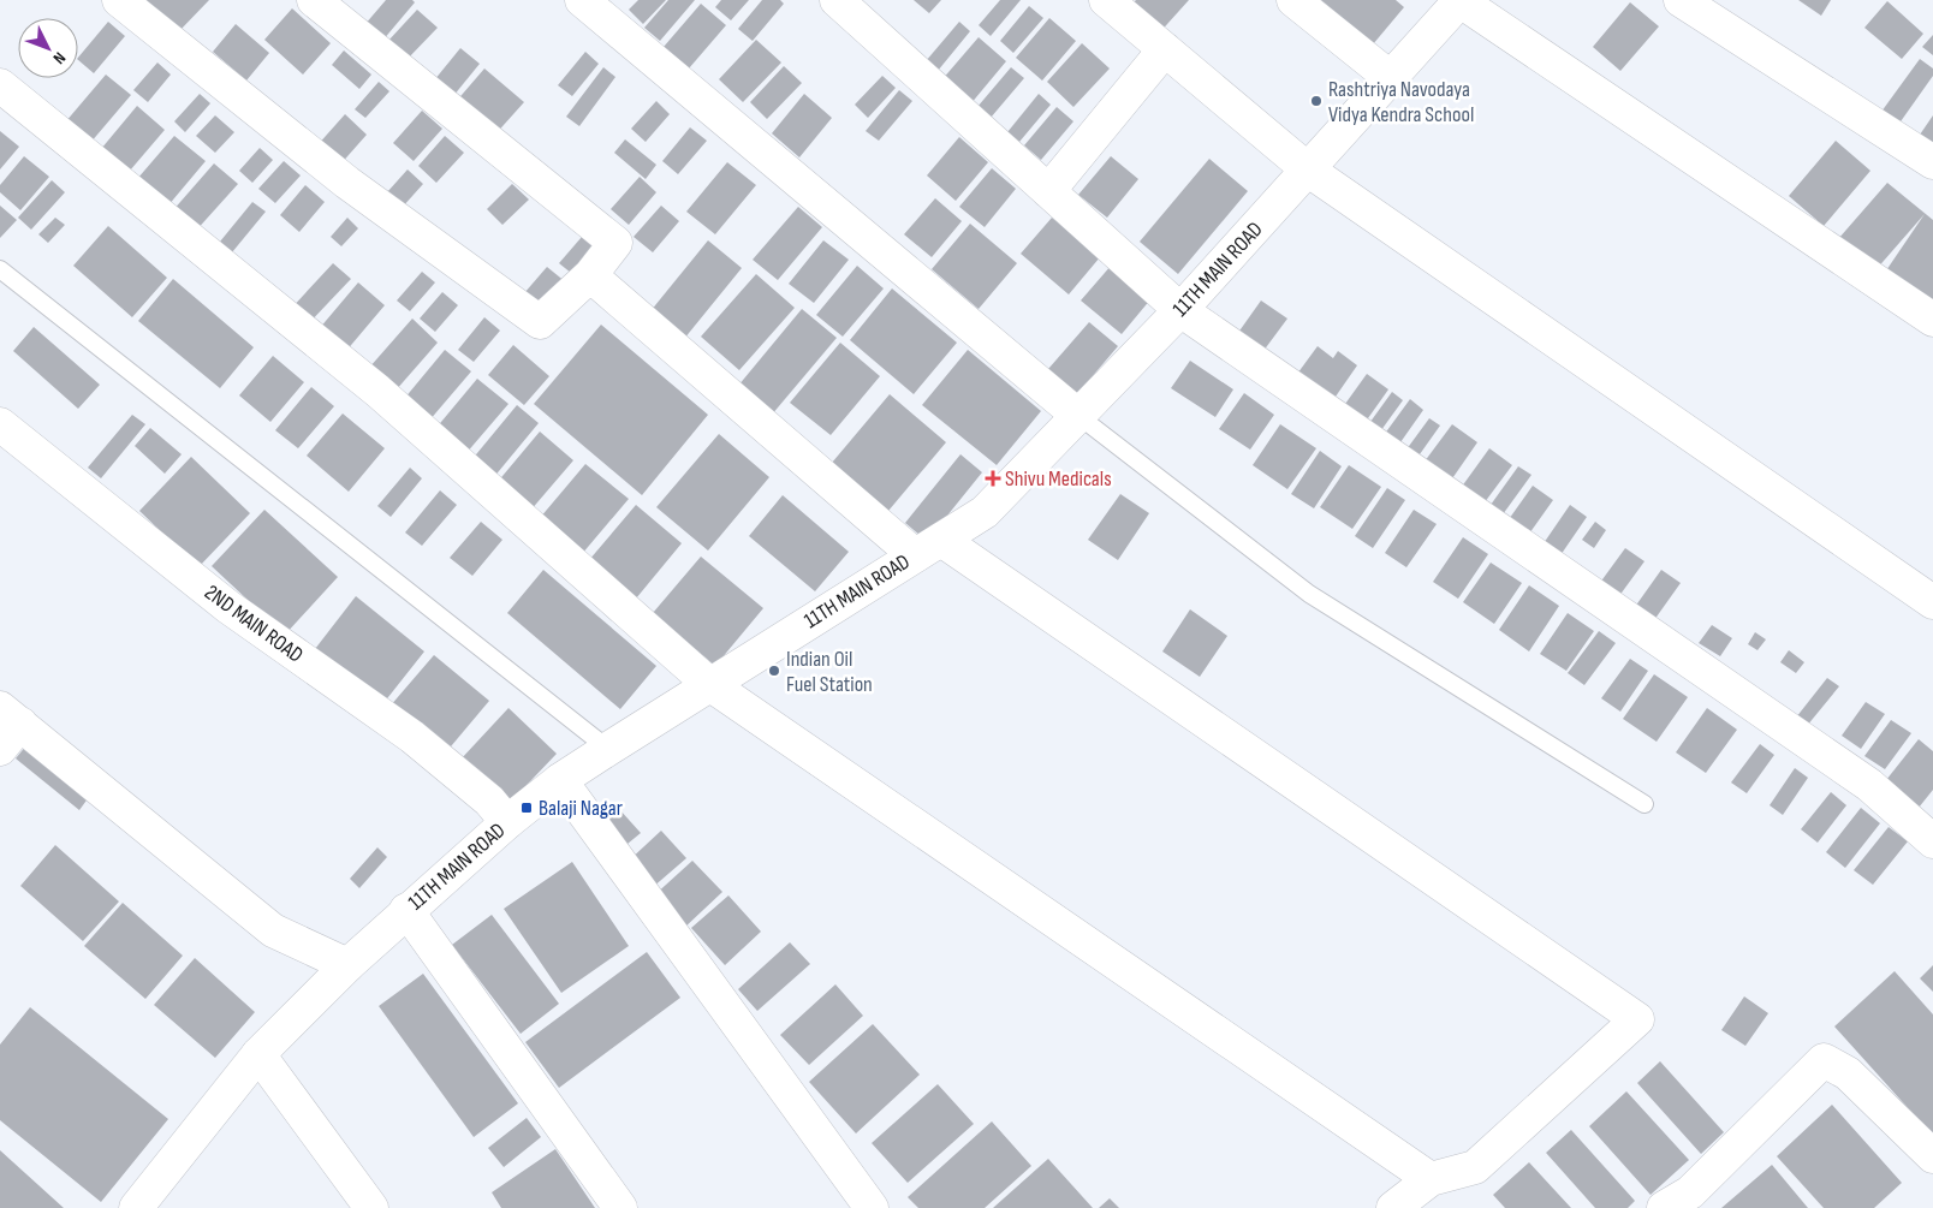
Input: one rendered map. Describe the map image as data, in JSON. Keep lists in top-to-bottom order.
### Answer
{
  "streets": {
    "street": ["11TH MAIN ROAD", "2ND MAIN ROAD"]
  },
  "crossings": [
    ["11TH MAIN ROAD", "2ND MAIN ROAD"]
  ],
  "places": {
    "other": ["Rashtriya Navodaya Vidya Kendra School", "Indian Oil Fuel Station"],
    "health": ["Shivu Medicals"],
    "transit": ["Balaji Nagar"]
  },
  "north": "bottom right"
}
